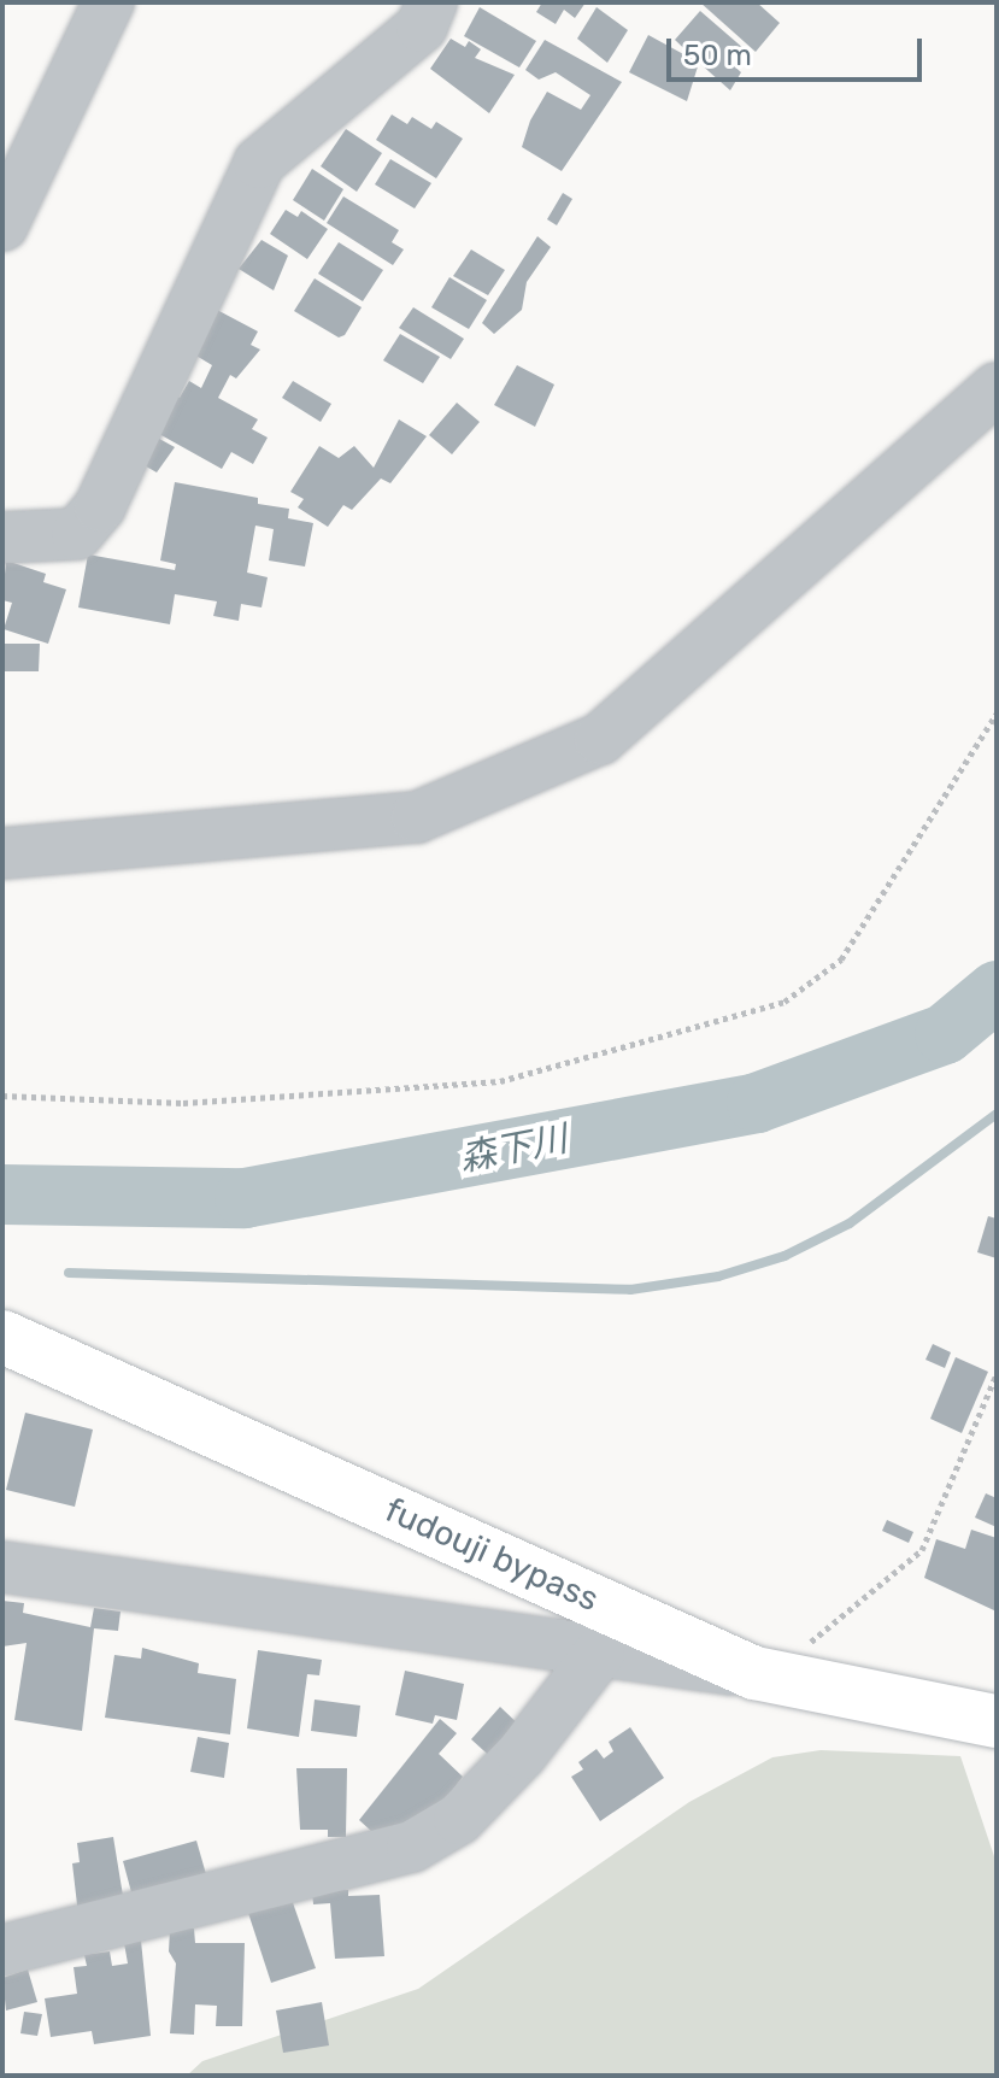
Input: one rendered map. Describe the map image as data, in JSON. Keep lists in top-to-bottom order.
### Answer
{
  "streets": {
    "highway": ["fudouji bypass"]
  },
  "water": ["森下川"],
  "scale_bar": "50 m"
}
